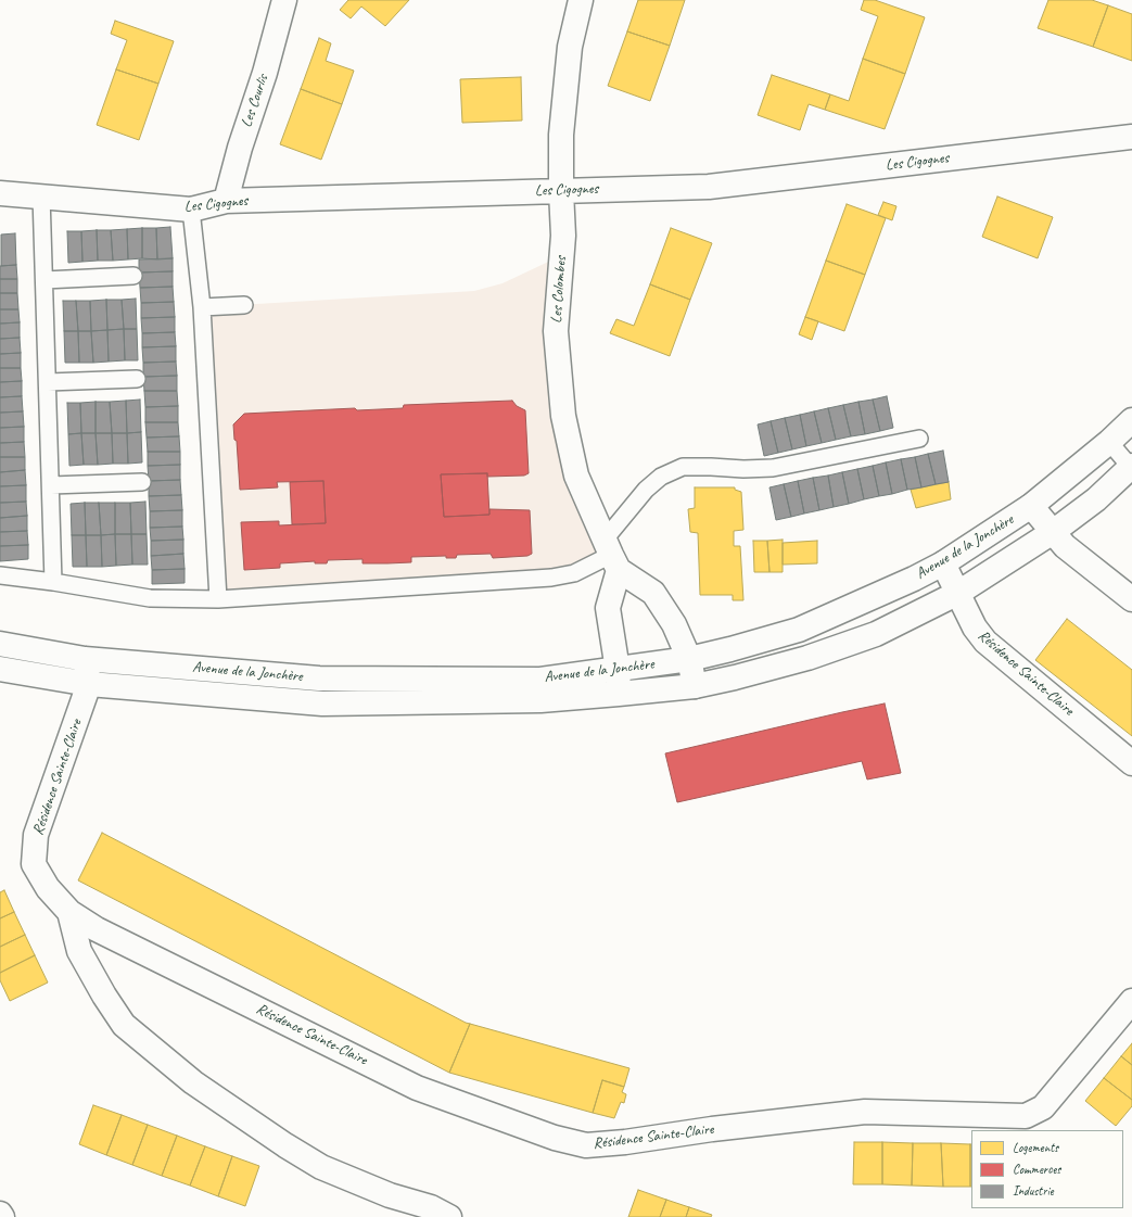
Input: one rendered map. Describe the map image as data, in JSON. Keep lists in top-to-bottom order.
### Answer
{
  "streets": {
    "street": [
      "Les Courlis",
      "Les Cigognes",
      "Les Colombes",
      "Avenue de la Jonchère",
      "Résidence Sainte-Claire"
    ]
  },
  "crossings": [
    ["Les Courlis", "Les Cigognes"],
    ["Les Cigognes", "Les Colombes"],
    ["Avenue de la Jonchère", "Résidence Sainte-Claire"]
  ],
  "legend": ["Logements", "Commerces", "Industrie"]
}
